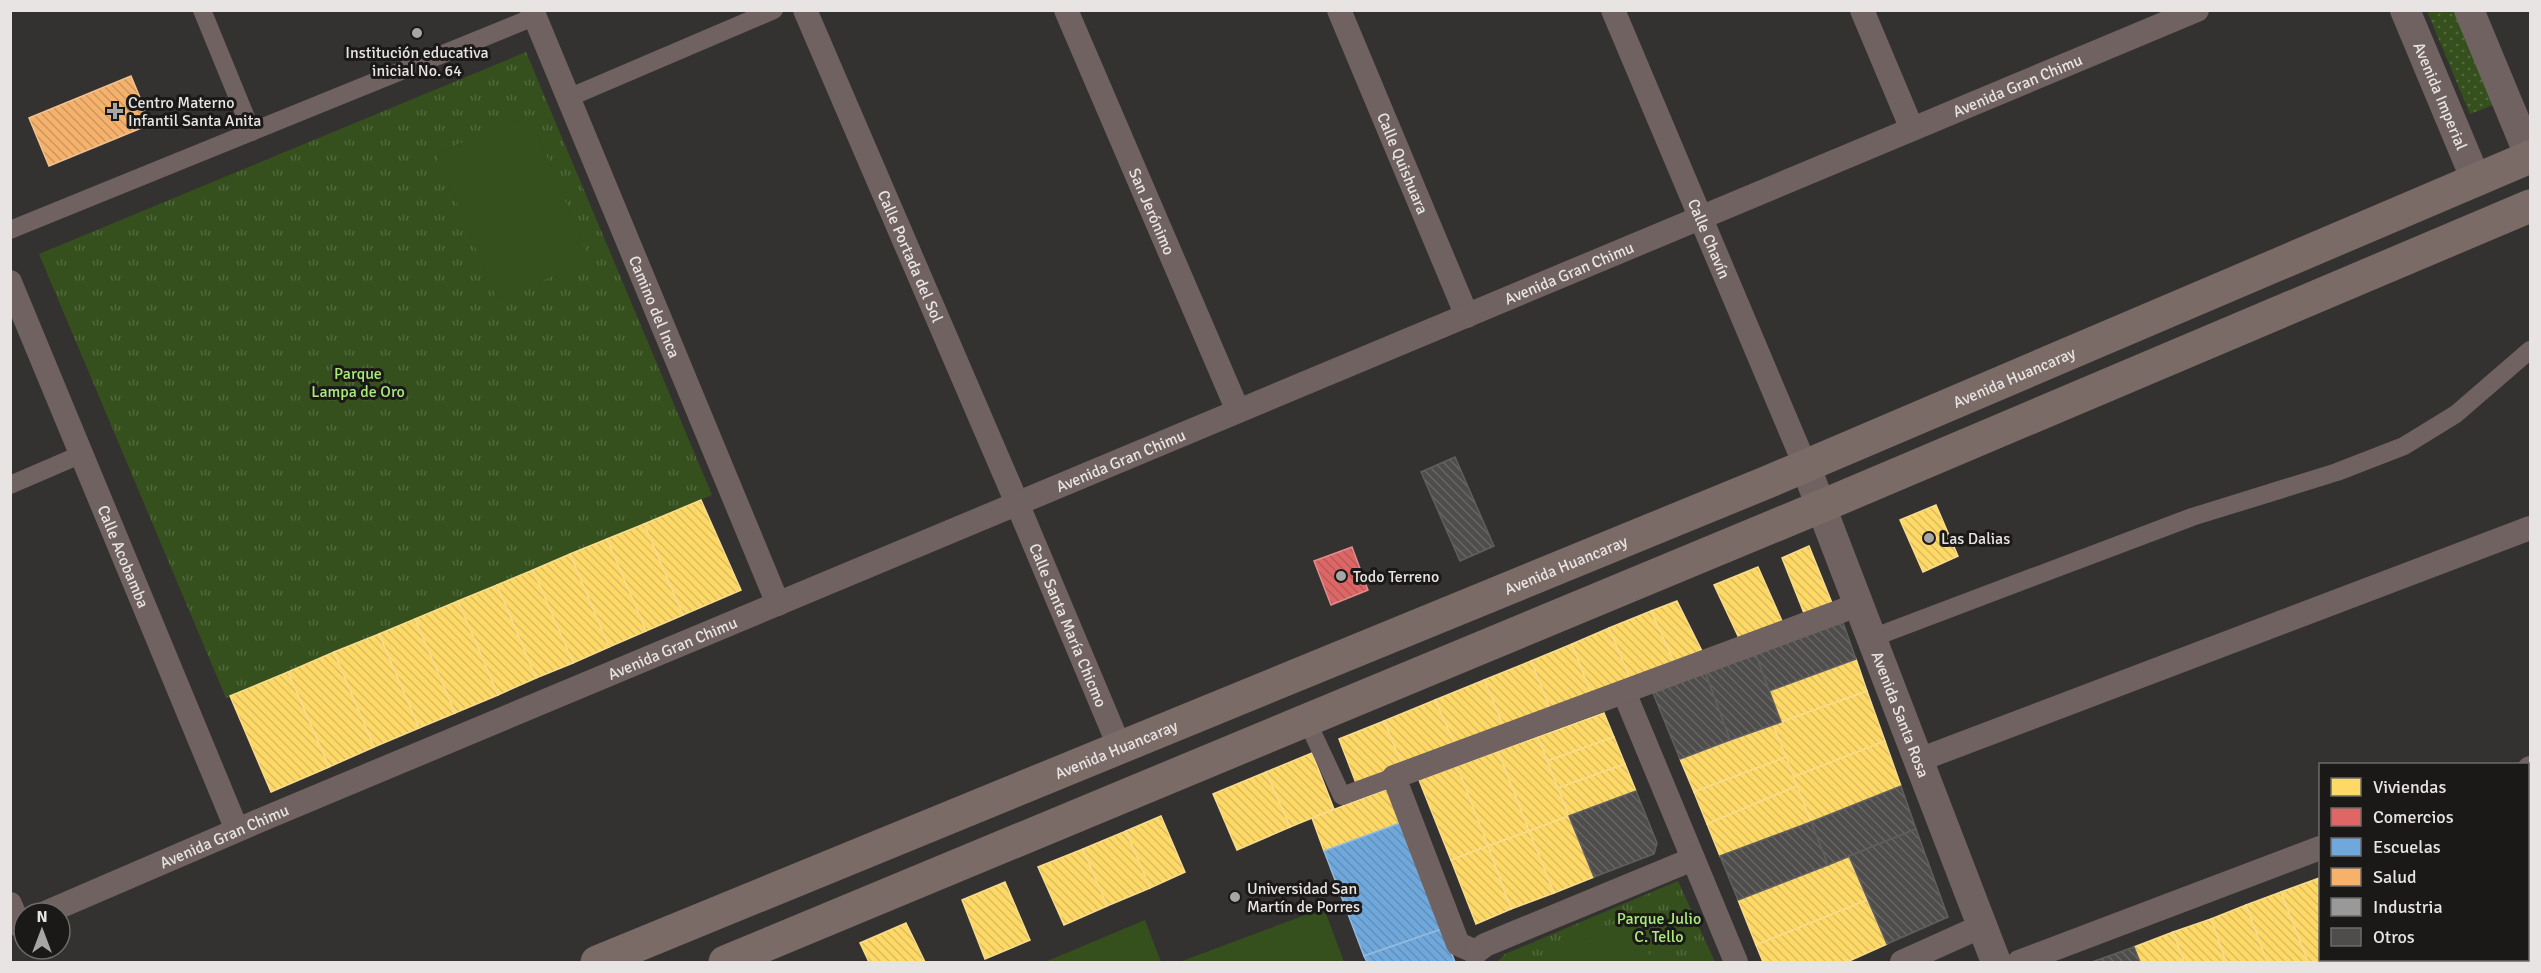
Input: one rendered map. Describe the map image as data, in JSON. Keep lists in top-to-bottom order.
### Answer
{
  "streets": {
    "main road": ["Avenida Huancaray"],
    "street": [
      "Avenida Gran Chimu",
      "Avenida Imperial",
      "Calle Quishuara",
      "San Jerónimo",
      "Calle Chavín",
      "Calle Portada del Sol",
      "Camino del Inca",
      "Calle Acobamba",
      "Calle Santa María Chicmo",
      "Avenida Santa Rosa"
    ]
  },
  "crossings": [
    ["Avenida Gran Chimu", "Calle Quishuara"],
    ["Avenida Gran Chimu", "San Jerónimo"],
    ["Avenida Gran Chimu", "Calle Chavín"],
    ["Avenida Gran Chimu", "Calle Portada del Sol"],
    ["Avenida Gran Chimu", "Camino del Inca"],
    ["Avenida Gran Chimu", "Calle Acobamba"],
    ["Avenida Gran Chimu", "Calle Santa María Chicmo"],
    ["Avenida Imperial", "Avenida Huancaray"],
    ["Calle Chavín", "Avenida Huancaray"],
    ["Calle Chavín", "Avenida Santa Rosa"],
    ["Calle Portada del Sol", "Calle Santa María Chicmo"],
    ["Avenida Huancaray", "Calle Santa María Chicmo"],
    ["Avenida Huancaray", "Avenida Santa Rosa"]
  ],
  "parks": ["Parque Lampa de Oro", "Parque Julio C. Tello"],
  "places": {
    "other": [
      "Institución educativa inicial No. 64",
      "Las Dalias",
      "Todo Terreno",
      "Universidad San Martín de Porres"
    ],
    "health": ["Centro Materno Infantil Santa Anita"]
  },
  "legend": [
    "Viviendas",
    "Comercios",
    "Escuelas",
    "Salud",
    "Industria",
    "Otros"
  ],
  "north": "top"
}
